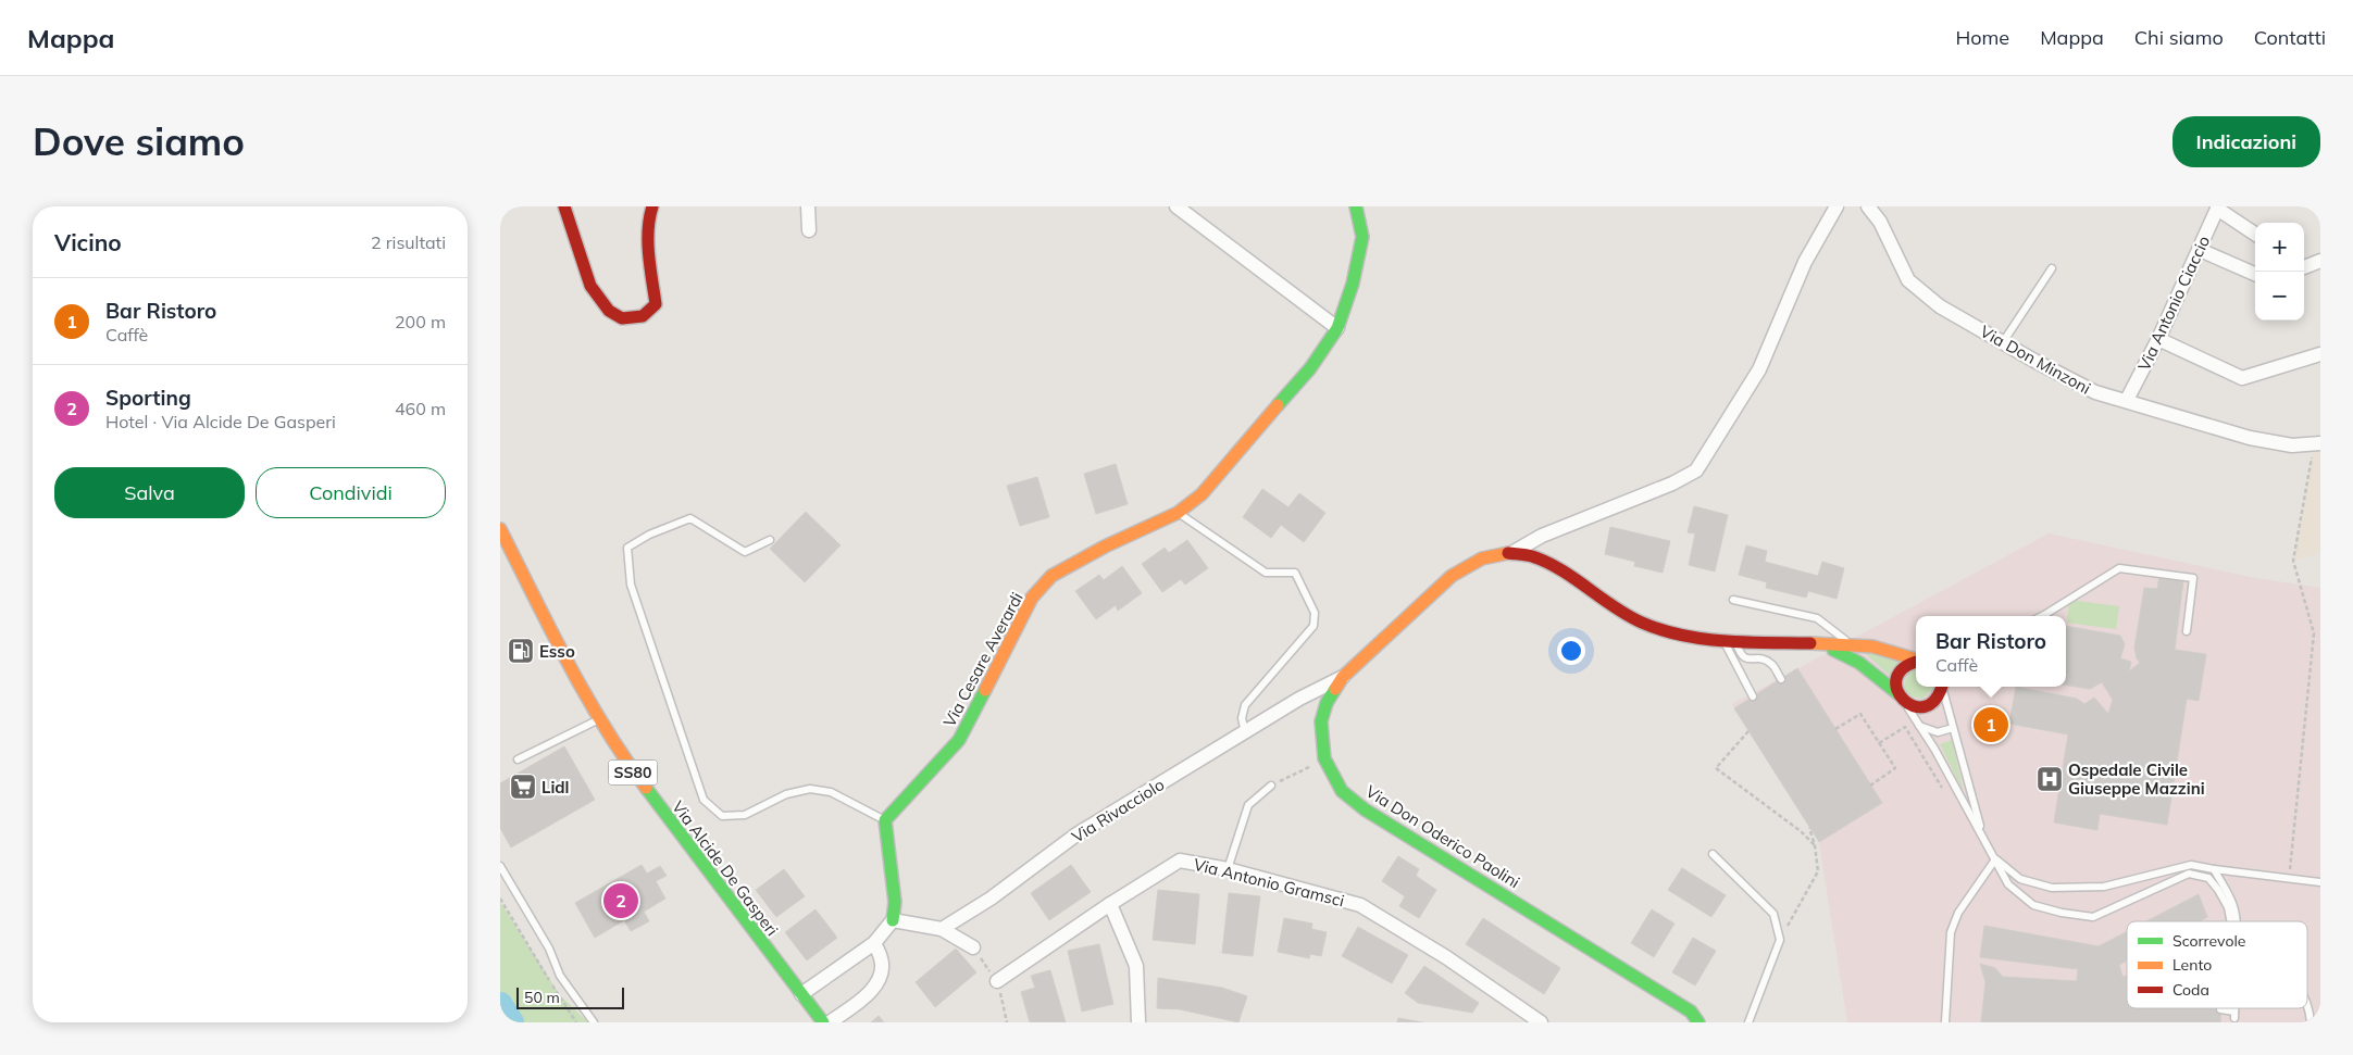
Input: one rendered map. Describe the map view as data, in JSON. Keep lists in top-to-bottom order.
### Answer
{
  "streets": {
    "street": [
      "Via Antonio Ciaccio",
      "Via Don Minzoni",
      "Via Cesare Averardi",
      "SS80",
      "Via Rivacciolo",
      "Via Don Oderico Paolini",
      "Via Alcide De Gasperi",
      "Via Antonio Gramsci"
    ]
  },
  "crossings": [
    ["Via Antonio Ciaccio", "Via Don Minzoni"],
    ["Via Rivacciolo", "Via Don Oderico Paolini"]
  ],
  "places": {
    "fuel station": ["Esso"],
    "hospital": ["Ospedale Civile Giuseppe Mazzini"],
    "supermarket": ["Lidl"]
  },
  "legend": ["Scorrevole", "Lento", "Coda"],
  "scale_bar": "50 m",
  "page": {
    "header": "Mappa",
    "nav": [
      "Home",
      "Mappa",
      "Chi siamo",
      "Contatti"
    ],
    "buttons": [
      "Indicazioni",
      ["Salva", "Condividi"]
    ],
    "title": "Dove siamo",
    "heading": ["Vicino", "2 risultati"],
    "map_buttons": ["+", "−"],
    "list": [
      {
        "mark": "1",
        "name": "Bar Ristoro",
        "note": "Caffè",
        "value": "200 m"
      },
      {
        "mark": "2",
        "name": "Sporting",
        "note": "Hotel · Via Alcide De Gasperi",
        "value": "460 m"
      }
    ],
    "popup": ["Bar Ristoro", "Caffè"],
    "pins": ["1", "2"],
    "scale": "50 m"
  }
}
